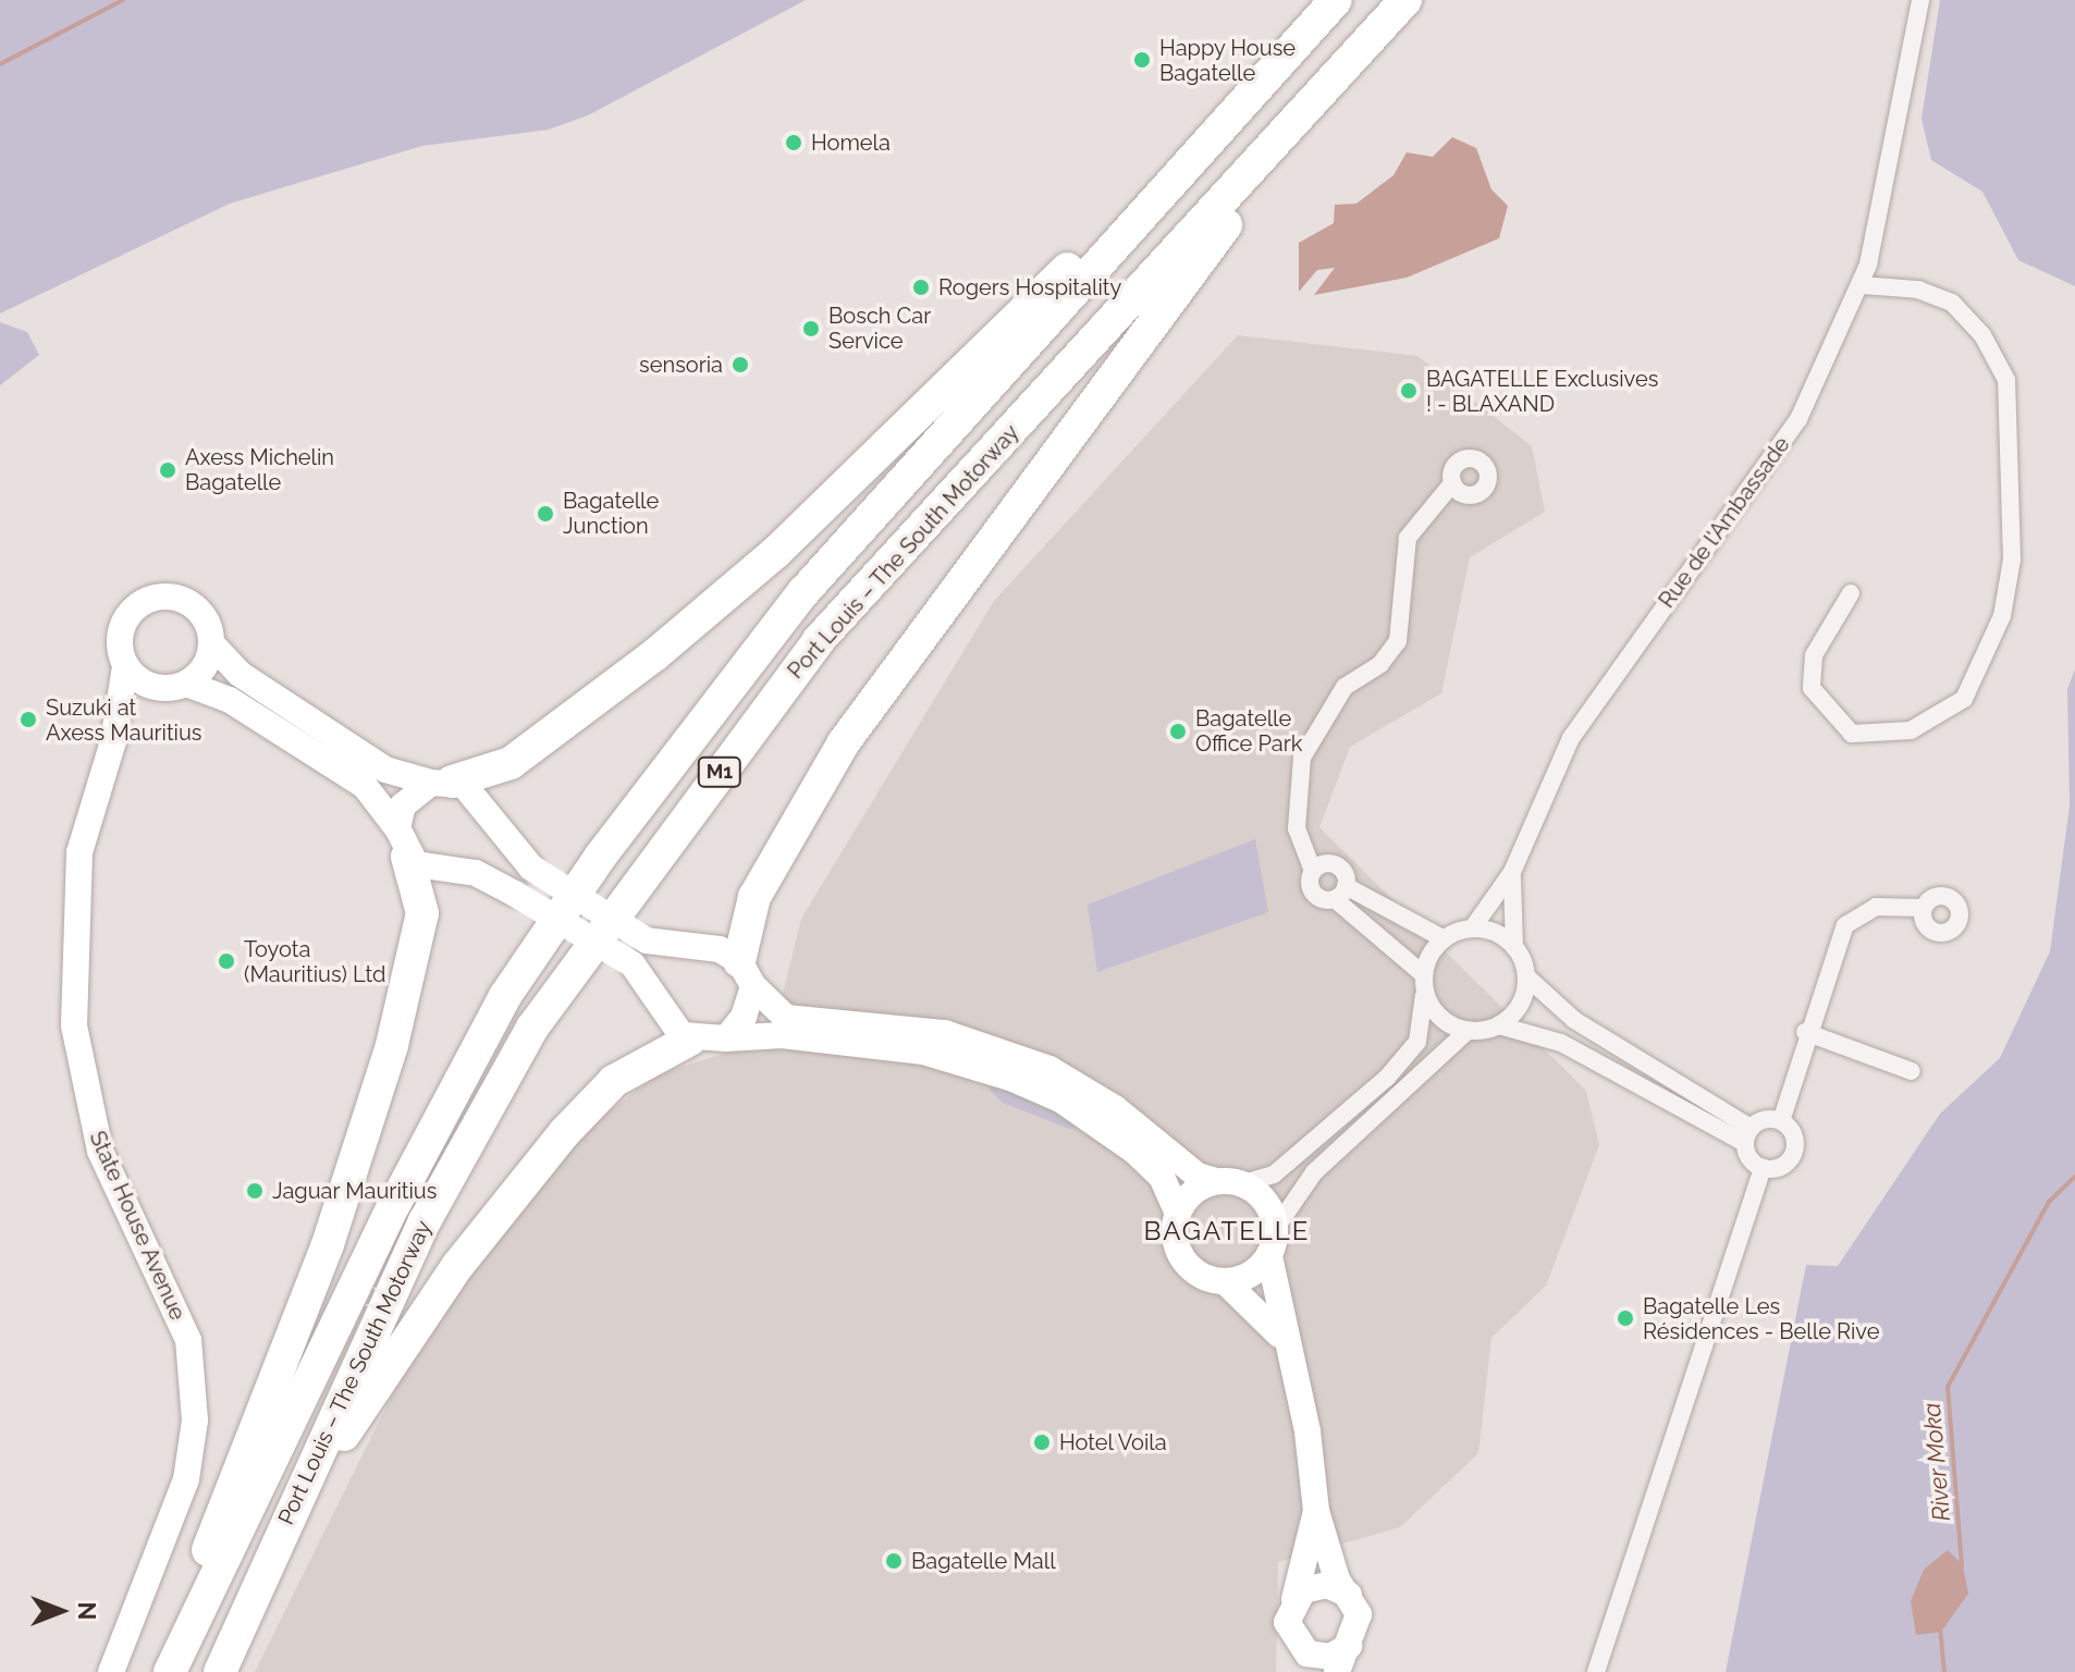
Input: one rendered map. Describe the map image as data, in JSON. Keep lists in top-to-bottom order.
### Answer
{
  "streets": {
    "highway": ["Port Louis – The South Motorway", "M1"],
    "main road": ["State House Avenue"],
    "street": ["Rue de l'Ambassade"]
  },
  "districts": ["BAGATELLE"],
  "water": ["River Moka"],
  "places": [
    "Happy House Bagatelle",
    "Homela",
    "Rogers Hospitality",
    "Bosch Car Service",
    "sensoria",
    "BAGATELLE Exclusives ! - BLAXAND",
    "Axess Michelin Bagatelle",
    "Bagatelle Junction",
    "Suzuki at Axess Mauritius",
    "Bagatelle Office Park",
    "Toyota (Mauritius) Ltd",
    "Jaguar Mauritius",
    "Bagatelle Les Résidences - Belle Rive",
    "Hotel Voila",
    "Bagatelle Mall"
  ],
  "north": "right"
}
